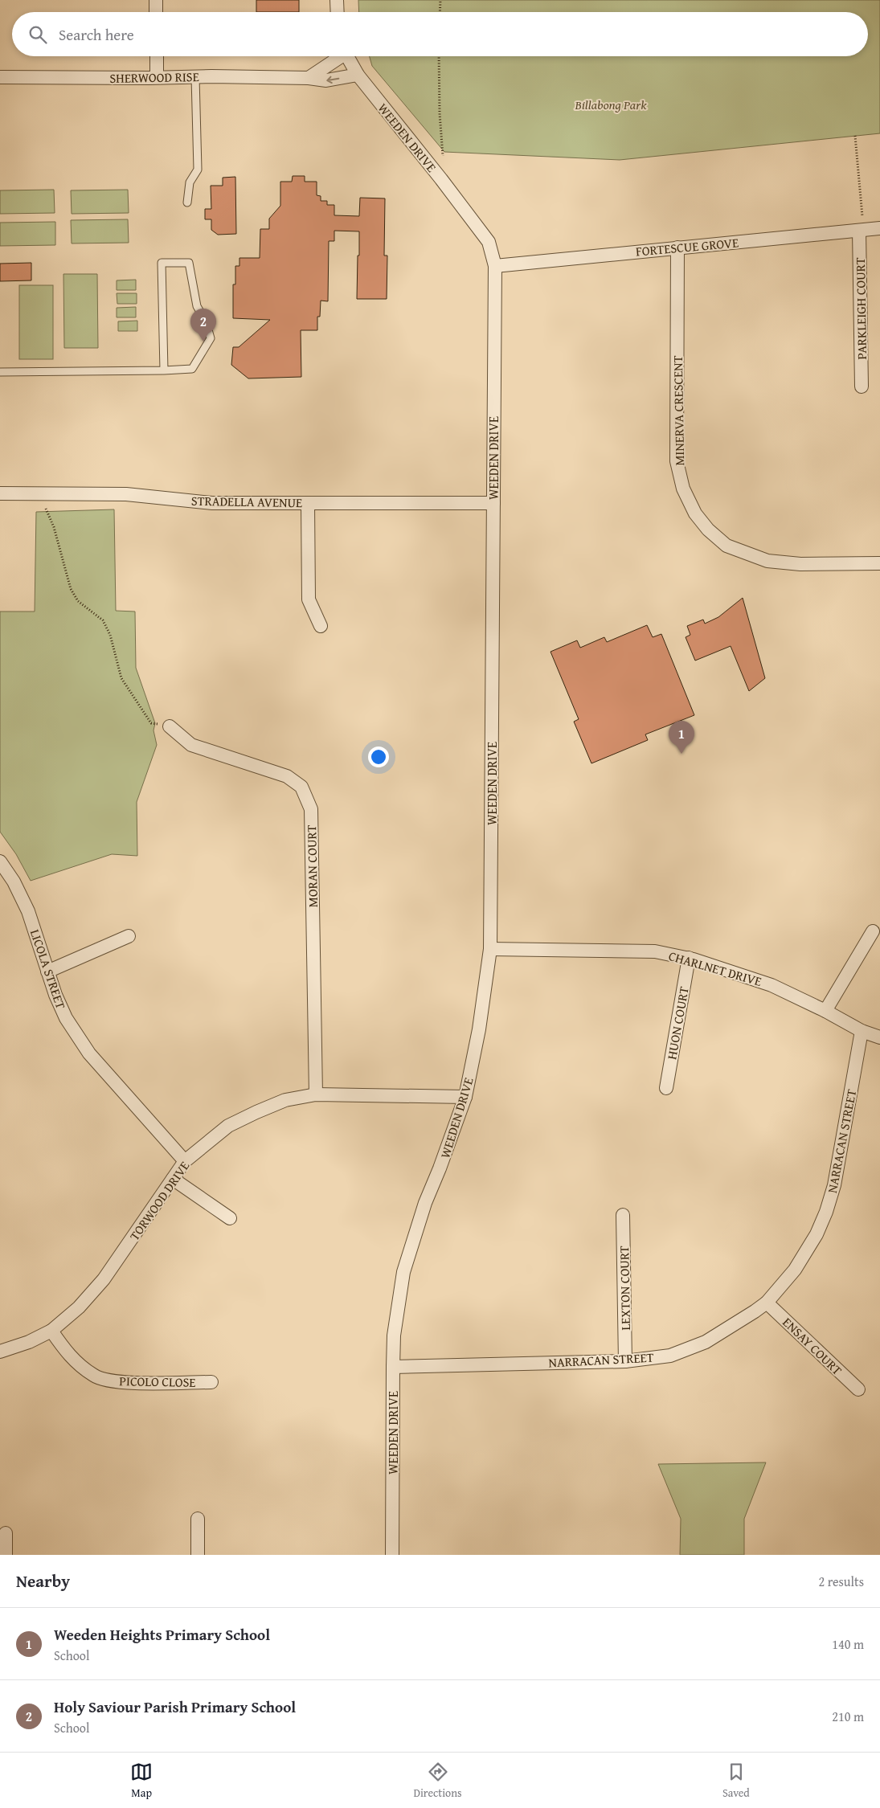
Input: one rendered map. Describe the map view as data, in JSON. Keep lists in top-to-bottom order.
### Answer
{
  "streets": {
    "street": [
      "SHERWOOD RISE",
      "WEEDEN DRIVE",
      "FORTESCUE GROVE",
      "PARKLEIGH COURT",
      "MINERVA CRESCENT",
      "STRADELLA AVENUE",
      "MORAN COURT",
      "CHARLNET DRIVE",
      "LICOLA STREET",
      "HUON COURT",
      "NARRACAN STREET",
      "TORWOOD DRIVE",
      "LEXTON COURT",
      "ENSAY COURT",
      "PICOLO CLOSE"
    ]
  },
  "crossings": [
    ["SHERWOOD RISE", "WEEDEN DRIVE"],
    ["WEEDEN DRIVE", "FORTESCUE GROVE"],
    ["WEEDEN DRIVE", "STRADELLA AVENUE"],
    ["WEEDEN DRIVE", "CHARLNET DRIVE"],
    ["WEEDEN DRIVE", "NARRACAN STREET"],
    ["WEEDEN DRIVE", "TORWOOD DRIVE"],
    ["FORTESCUE GROVE", "PARKLEIGH COURT"],
    ["FORTESCUE GROVE", "MINERVA CRESCENT"],
    ["MORAN COURT", "TORWOOD DRIVE"],
    ["CHARLNET DRIVE", "HUON COURT"],
    ["CHARLNET DRIVE", "NARRACAN STREET"],
    ["LICOLA STREET", "TORWOOD DRIVE"],
    ["NARRACAN STREET", "LEXTON COURT"],
    ["NARRACAN STREET", "ENSAY COURT"],
    ["TORWOOD DRIVE", "PICOLO CLOSE"]
  ],
  "parks": ["Billabong Park"],
  "page": {
    "search": "Search here",
    "pins": ["2", "1"],
    "heading": ["Nearby", "2 results"],
    "list": [
      {
        "mark": "1",
        "name": "Weeden Heights Primary School",
        "note": "School",
        "value": "140 m"
      },
      {
        "mark": "2",
        "name": "Holy Saviour Parish Primary School",
        "note": "School",
        "value": "210 m"
      }
    ],
    "nav": ["Map", "Directions", "Saved"]
  }
}
